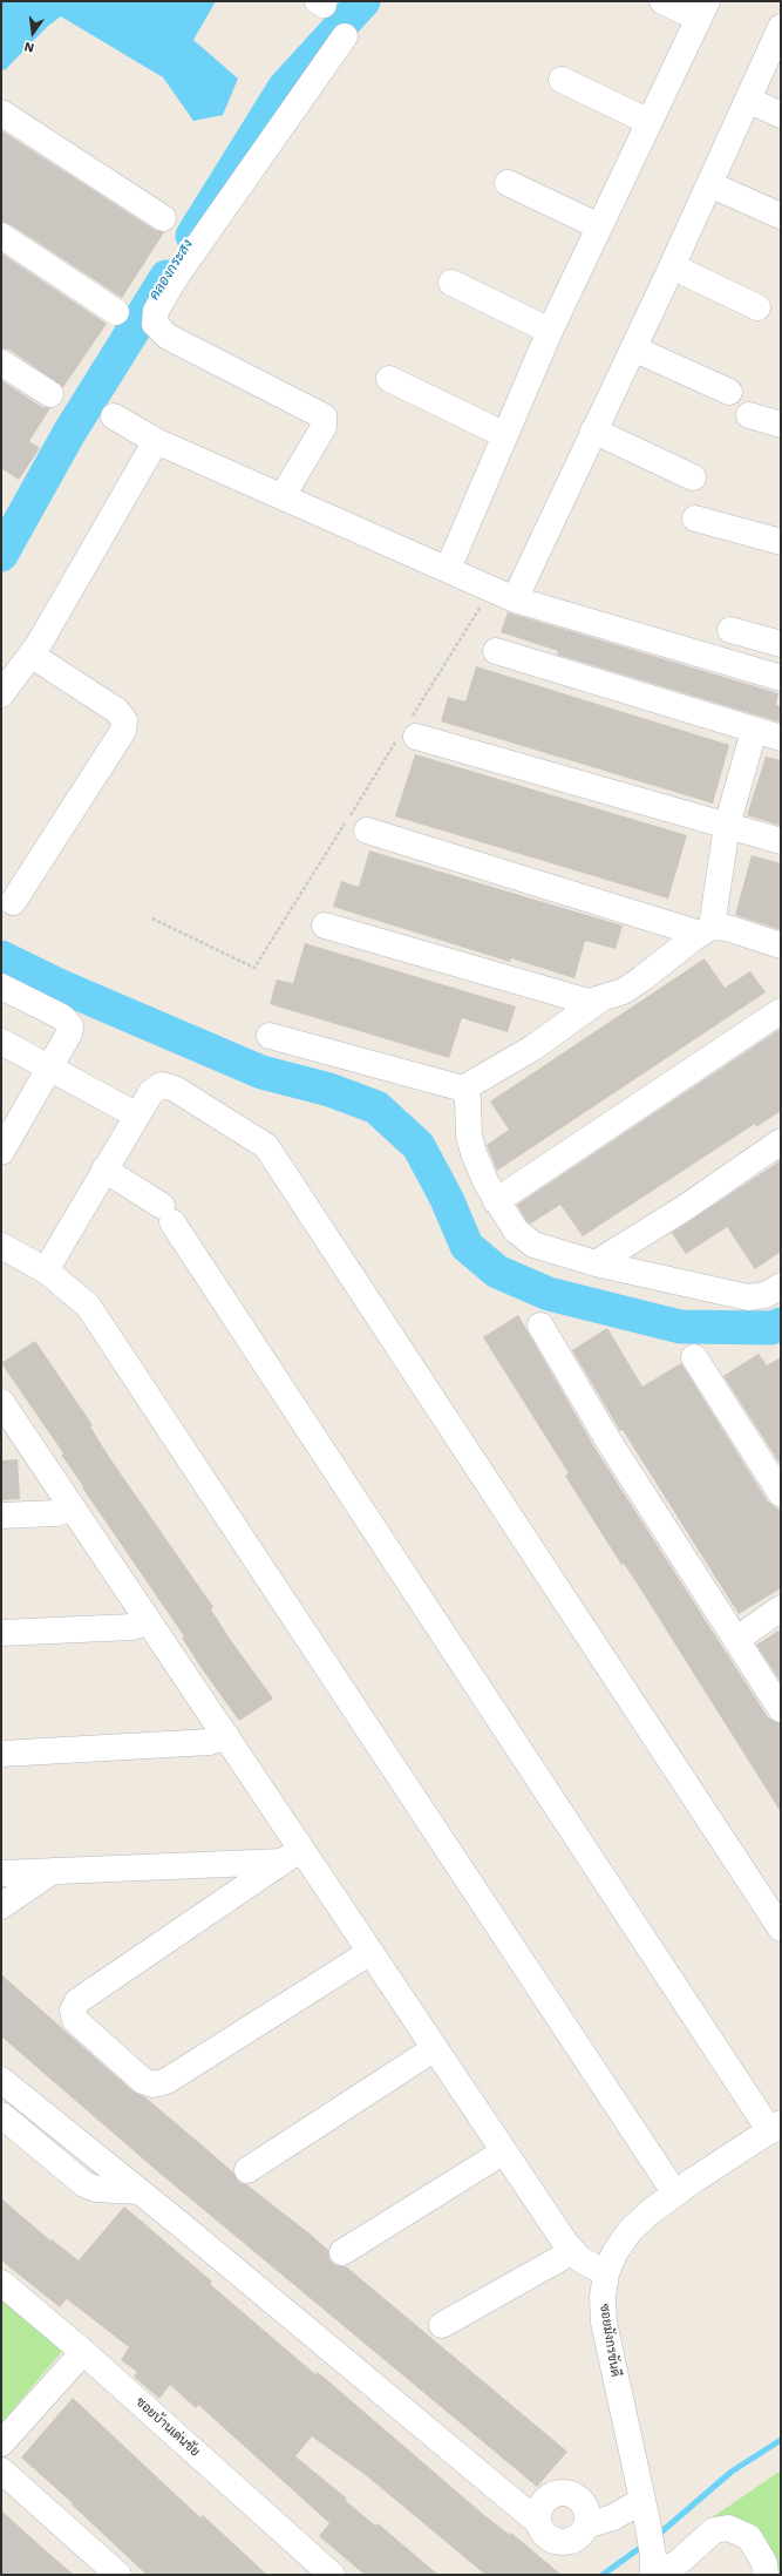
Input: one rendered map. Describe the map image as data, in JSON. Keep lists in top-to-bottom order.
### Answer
{
  "streets": {
    "street": ["ซอยมังกรขันดี", "ซอยบ้านเด่นชัย"]
  },
  "water": ["คลองกระสง"],
  "north": "bottom"
}
